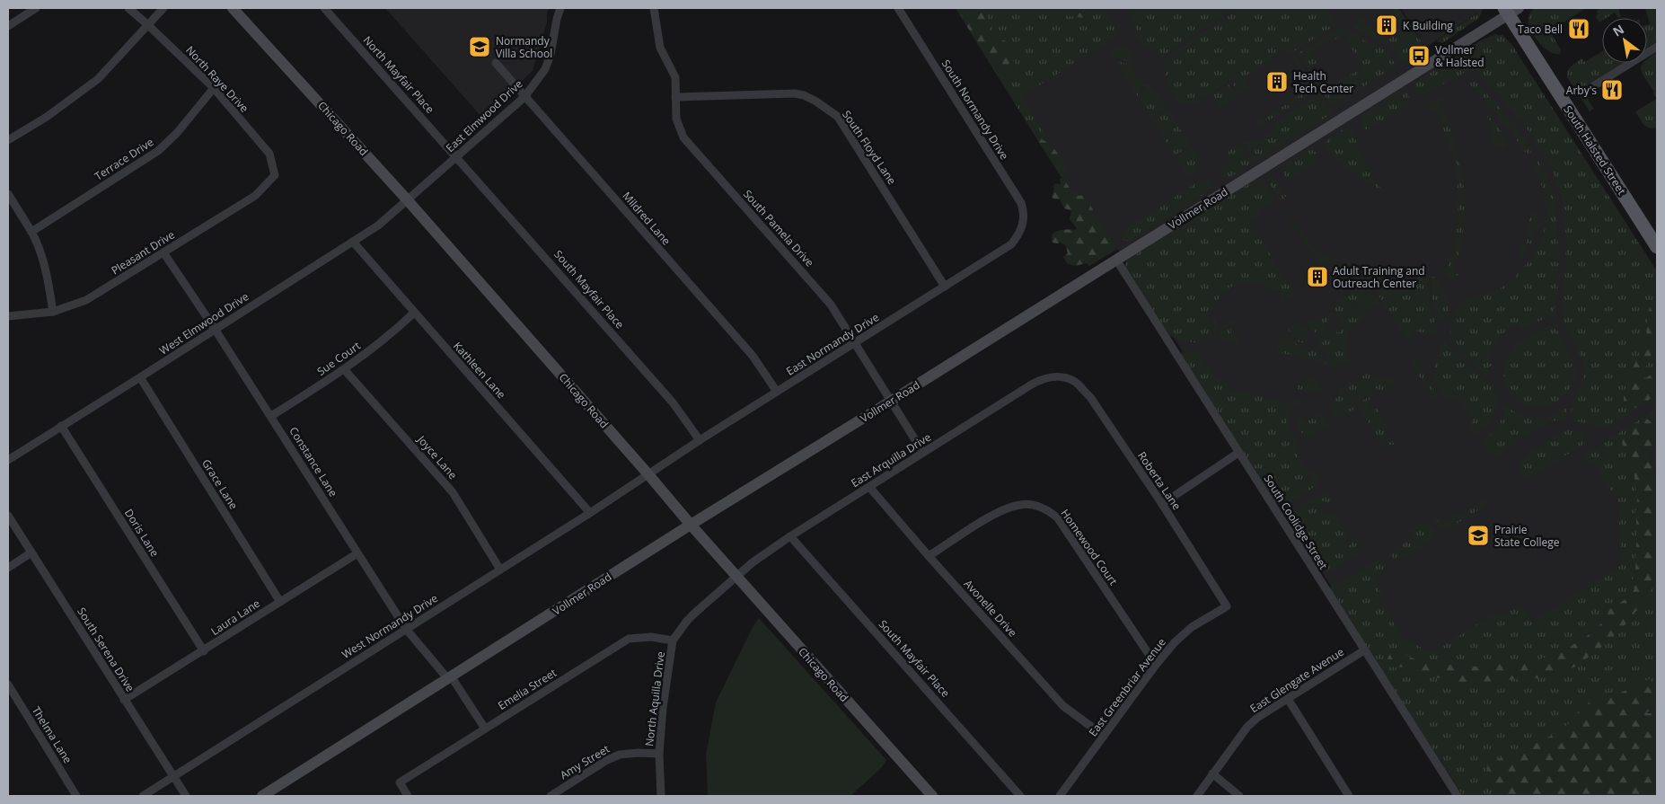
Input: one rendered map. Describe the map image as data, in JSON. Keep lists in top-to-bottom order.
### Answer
{
  "streets": {
    "main road": ["Chicago Road", "South Halsted Street", "Vollmer Road"],
    "street": [
      "North Mayfair Place",
      "North Raye Drive",
      "South Normandy Drive",
      "East Elmwood Drive",
      "South Floyd Lane",
      "Terrace Drive",
      "Mildred Lane",
      "South Pamela Drive",
      "Pleasant Drive",
      "South Mayfair Place",
      "West Elmwood Drive",
      "East Normandy Drive",
      "Sue Court",
      "Kathleen Lane",
      "Joyce Lane",
      "East Arquilla Drive",
      "Constance Lane",
      "Roberta Lane",
      "Grace Lane",
      "South Coolidge Street",
      "Doris Lane",
      "Homewood Court",
      "Avonelle Drive",
      "Laura Lane",
      "West Normandy Drive",
      "South Serena Drive",
      "East Glengate Avenue",
      "East Greenbriar Avenue",
      "Emelia Street",
      "North Aquilla Drive",
      "Thelma Lane",
      "Amy Street"
    ]
  },
  "crossings": [
    ["North Mayfair Place", "East Elmwood Drive"],
    ["North Mayfair Place", "South Mayfair Place"],
    ["North Raye Drive", "Terrace Drive"],
    ["North Raye Drive", "Pleasant Drive"],
    ["South Normandy Drive", "East Normandy Drive"],
    ["East Elmwood Drive", "Chicago Road"],
    ["East Elmwood Drive", "Mildred Lane"],
    ["East Elmwood Drive", "South Mayfair Place"],
    ["East Elmwood Drive", "West Elmwood Drive"],
    ["Chicago Road", "Vollmer Road"],
    ["Chicago Road", "West Elmwood Drive"],
    ["Chicago Road", "East Normandy Drive"],
    ["Chicago Road", "East Arquilla Drive"],
    ["Chicago Road", "West Normandy Drive"],
    ["Chicago Road", "North Aquilla Drive"],
    ["South Floyd Lane", "South Pamela Drive"],
    ["South Floyd Lane", "East Normandy Drive"],
    ["South Halsted Street", "Vollmer Road"],
    ["Vollmer Road", "South Pamela Drive"],
    ["Vollmer Road", "Constance Lane"],
    ["Vollmer Road", "South Coolidge Street"],
    ["Mildred Lane", "East Normandy Drive"],
    ["South Pamela Drive", "East Normandy Drive"],
    ["South Pamela Drive", "East Arquilla Drive"],
    ["Pleasant Drive", "Constance Lane"],
    ["South Mayfair Place", "East Normandy Drive"],
    ["South Mayfair Place", "East Arquilla Drive"],
    ["West Elmwood Drive", "Kathleen Lane"],
    ["West Elmwood Drive", "Constance Lane"],
    ["West Elmwood Drive", "Grace Lane"],
    ["West Elmwood Drive", "Doris Lane"],
    ["East Normandy Drive", "West Normandy Drive"],
    ["Sue Court", "Kathleen Lane"],
    ["Sue Court", "Joyce Lane"],
    ["Sue Court", "Constance Lane"],
    ["Kathleen Lane", "West Normandy Drive"],
    ["Joyce Lane", "West Normandy Drive"],
    ["East Arquilla Drive", "Roberta Lane"],
    ["East Arquilla Drive", "Avonelle Drive"],
    ["East Arquilla Drive", "North Aquilla Drive"],
    ["Constance Lane", "Laura Lane"],
    ["Constance Lane", "West Normandy Drive"],
    ["Constance Lane", "Emelia Street"],
    ["Roberta Lane", "East Greenbriar Avenue"],
    ["Grace Lane", "Laura Lane"],
    ["South Coolidge Street", "East Glengate Avenue"],
    ["Doris Lane", "Laura Lane"],
    ["Homewood Court", "Avonelle Drive"],
    ["Homewood Court", "East Greenbriar Avenue"],
    ["Avonelle Drive", "East Greenbriar Avenue"],
    ["Laura Lane", "South Serena Drive"],
    ["West Normandy Drive", "South Serena Drive"],
    ["Emelia Street", "North Aquilla Drive"],
    ["North Aquilla Drive", "Amy Street"]
  ],
  "places": {
    "building": ["K Building", "Health Tech Center", "Adult Training and Outreach Center"],
    "restaurant": ["Taco Bell", "Arby's"],
    "school or university": ["Normandy Villa School", "Prairie State College"],
    "bus stop": ["Vollmer & Halsted"]
  },
  "north": "top left"
}
